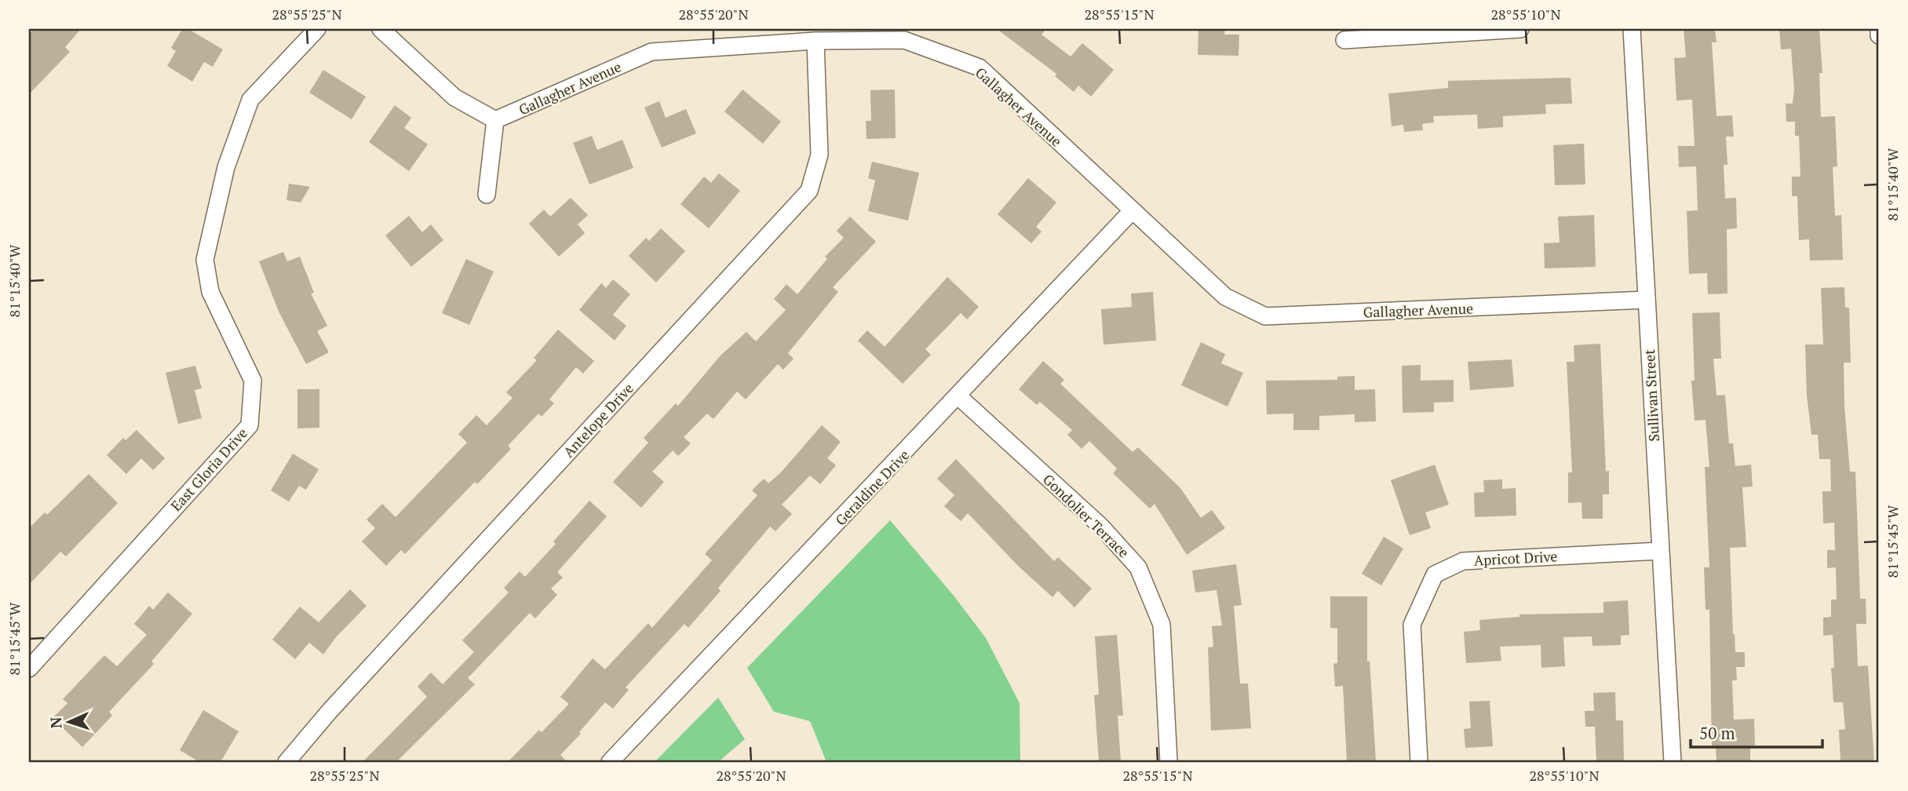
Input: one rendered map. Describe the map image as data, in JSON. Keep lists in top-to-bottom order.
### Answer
{
  "streets": {
    "street": [
      "Gallagher Avenue",
      "Sullivan Street",
      "Antelope Drive",
      "East Gloria Drive",
      "Geraldine Drive",
      "Gondolier Terrace",
      "Apricot Drive"
    ]
  },
  "crossings": [
    ["Gallagher Avenue", "Sullivan Street"],
    ["Gallagher Avenue", "Antelope Drive"],
    ["Gallagher Avenue", "Geraldine Drive"],
    ["Sullivan Street", "Apricot Drive"],
    ["Geraldine Drive", "Gondolier Terrace"]
  ],
  "scale_bar": "50 m",
  "north": "left",
  "coordinates": [
    "28°55'25\"N",
    "28°55'20\"N",
    "28°55'15\"N",
    "28°55'10\"N",
    "81°15'40\"W",
    "81°15'45\"W"
  ]
}
